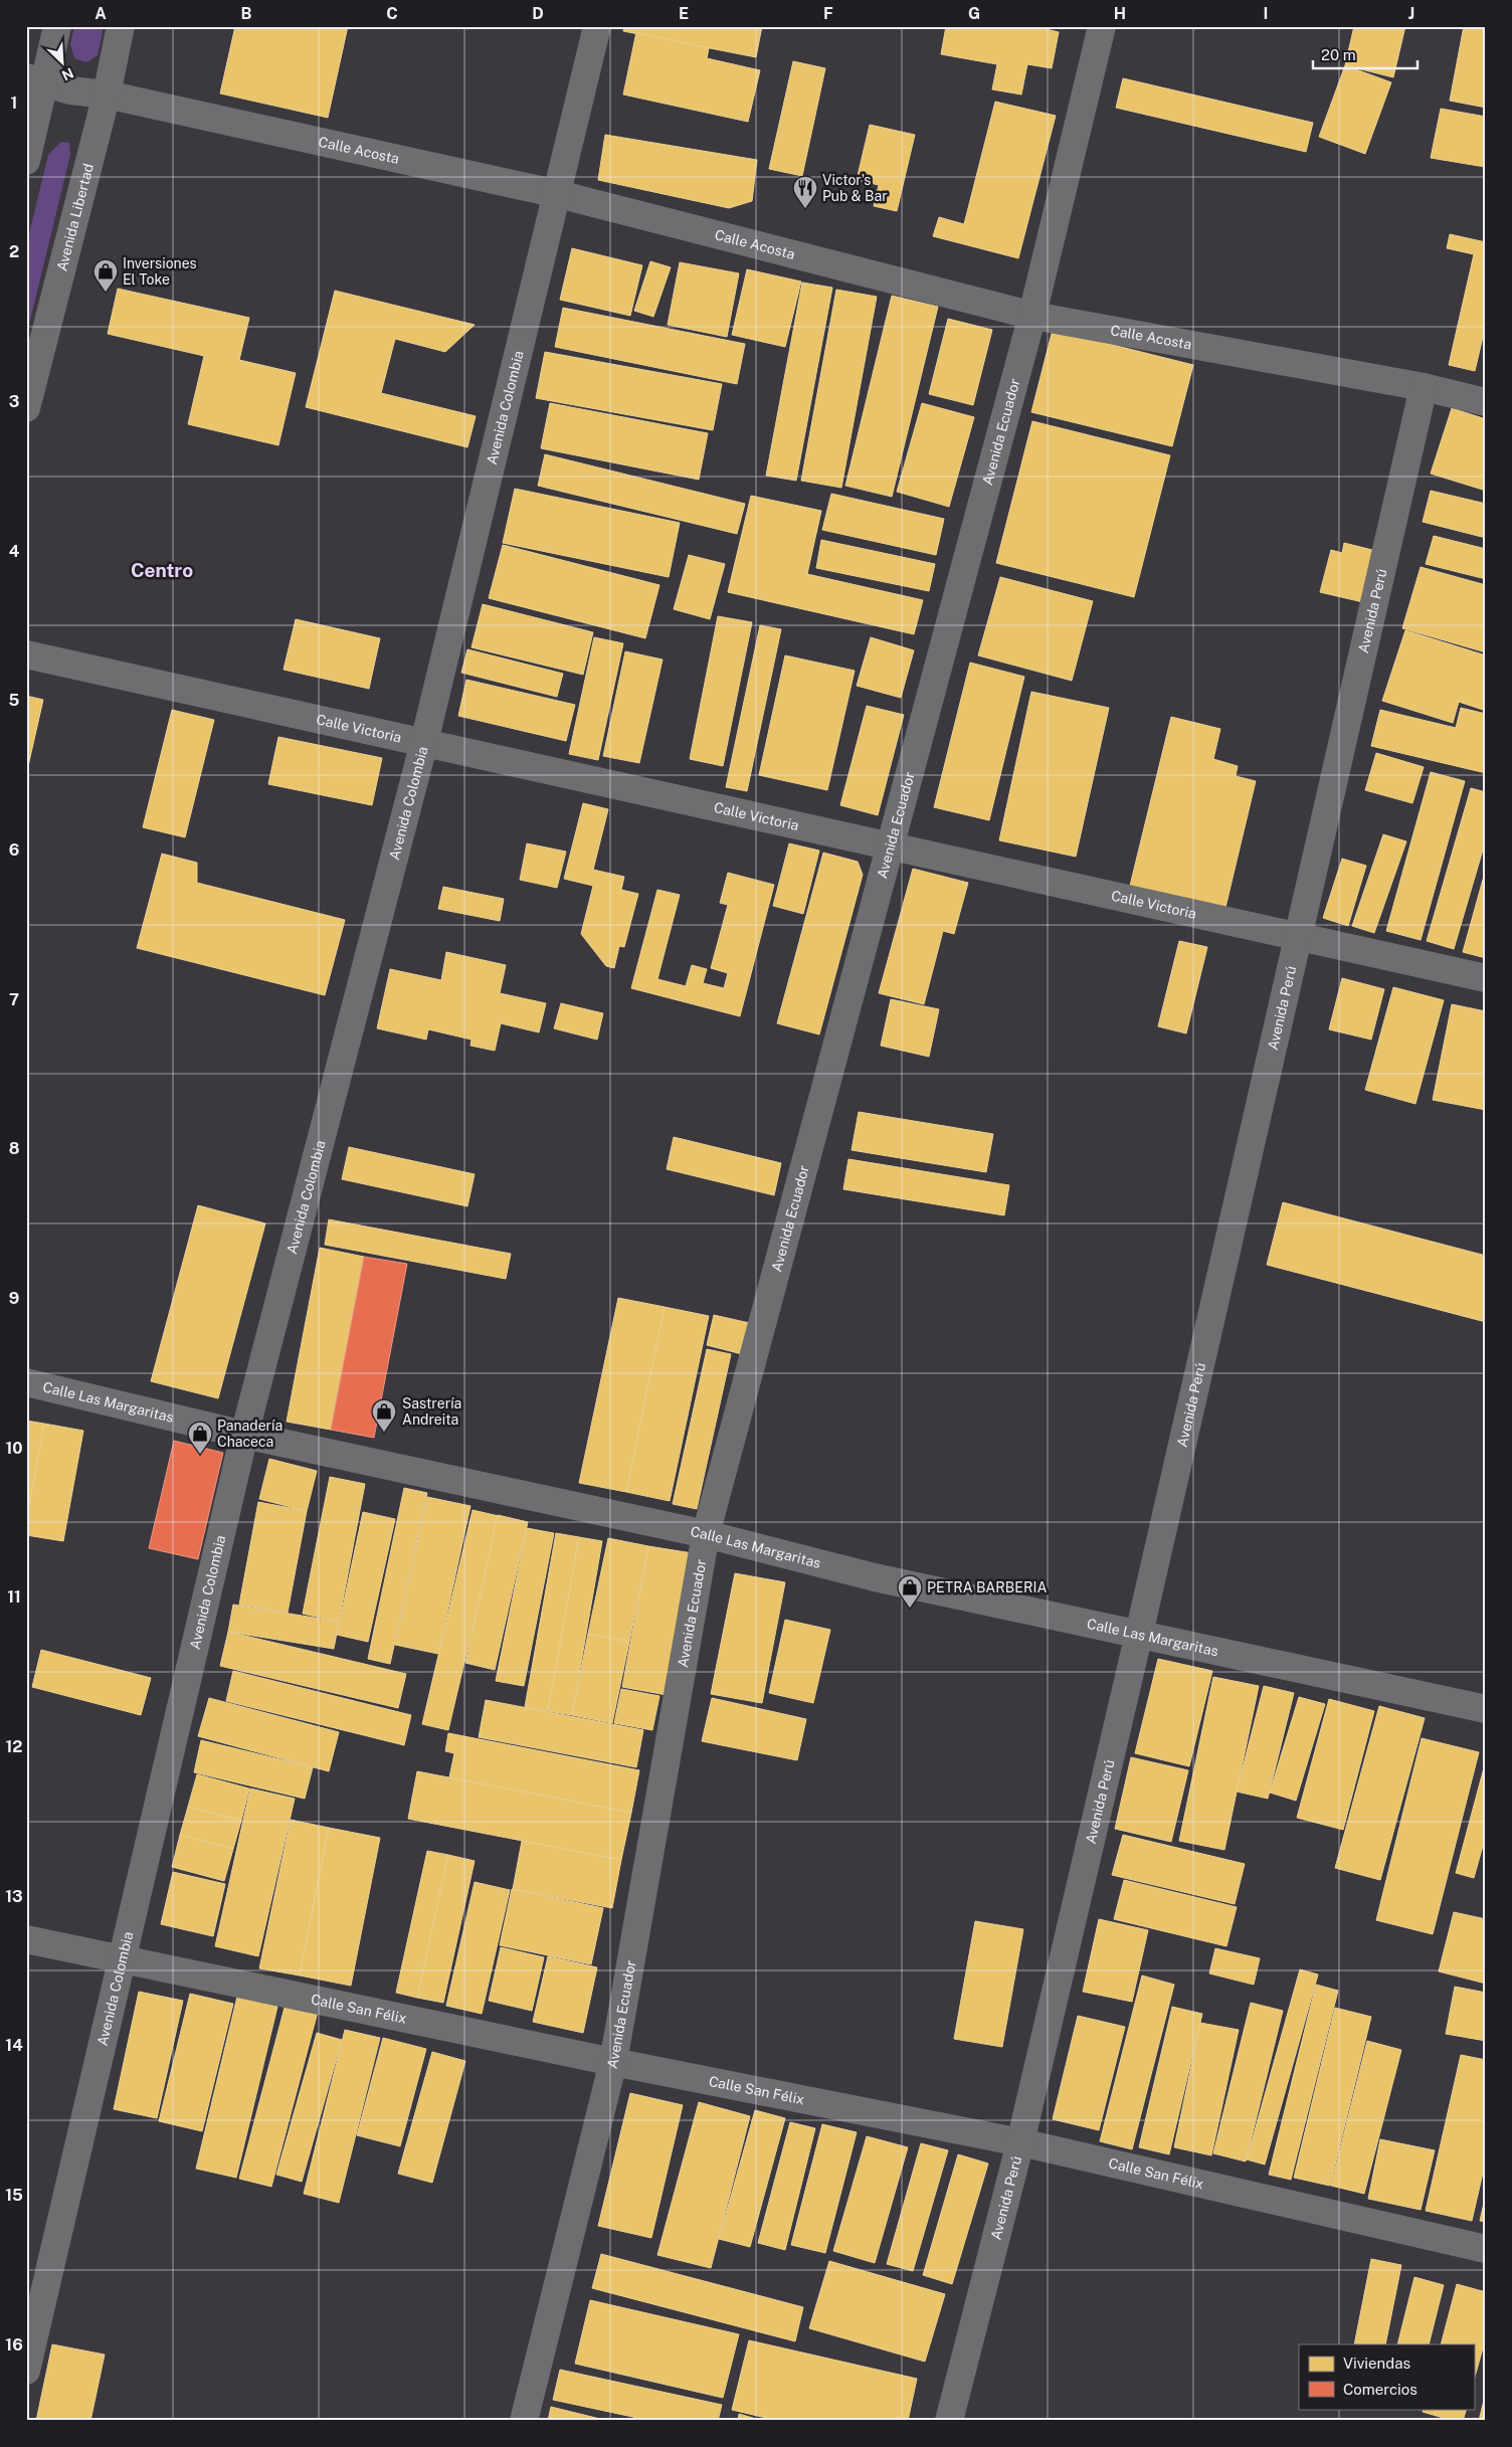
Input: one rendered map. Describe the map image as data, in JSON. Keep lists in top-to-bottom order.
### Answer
{
  "streets": {
    "street": [
      "Calle Acosta",
      "Avenida Libertad",
      "Avenida Colombia",
      "Avenida Ecuador",
      "Avenida Perú",
      "Calle Victoria",
      "Calle Las Margaritas",
      "Calle San Félix"
    ]
  },
  "crossings": [
    ["Calle Acosta", "Avenida Libertad"],
    ["Calle Acosta", "Avenida Colombia"],
    ["Calle Acosta", "Avenida Ecuador"],
    ["Calle Acosta", "Avenida Perú"],
    ["Avenida Colombia", "Calle Victoria"],
    ["Avenida Colombia", "Calle Las Margaritas"],
    ["Avenida Colombia", "Calle San Félix"],
    ["Avenida Ecuador", "Calle Victoria"],
    ["Avenida Ecuador", "Calle Las Margaritas"],
    ["Avenida Ecuador", "Calle San Félix"],
    ["Avenida Perú", "Calle Victoria"],
    ["Avenida Perú", "Calle Las Margaritas"],
    ["Avenida Perú", "Calle San Félix"]
  ],
  "districts": ["Centro"],
  "places": {
    "restaurant": ["Victor's Pub & Bar"],
    "shop": [
      "Inversiones El Toke",
      "Sastrería Andreita",
      "Panadería Chaceca",
      "PETRA BARBERIA"
    ]
  },
  "legend": ["Viviendas", "Comercios"],
  "scale_bar": "20 m",
  "north": "bottom right",
  "grid": {
    "columns": [
      "A",
      "B",
      "C",
      "D",
      "E",
      "F",
      "G",
      "H",
      "I",
      "J"
    ],
    "rows": [
      "1",
      "2",
      "3",
      "4",
      "5",
      "6",
      "7",
      "8",
      "9",
      "10",
      "11",
      "12",
      "13",
      "14",
      "15",
      "16"
    ]
  }
}
